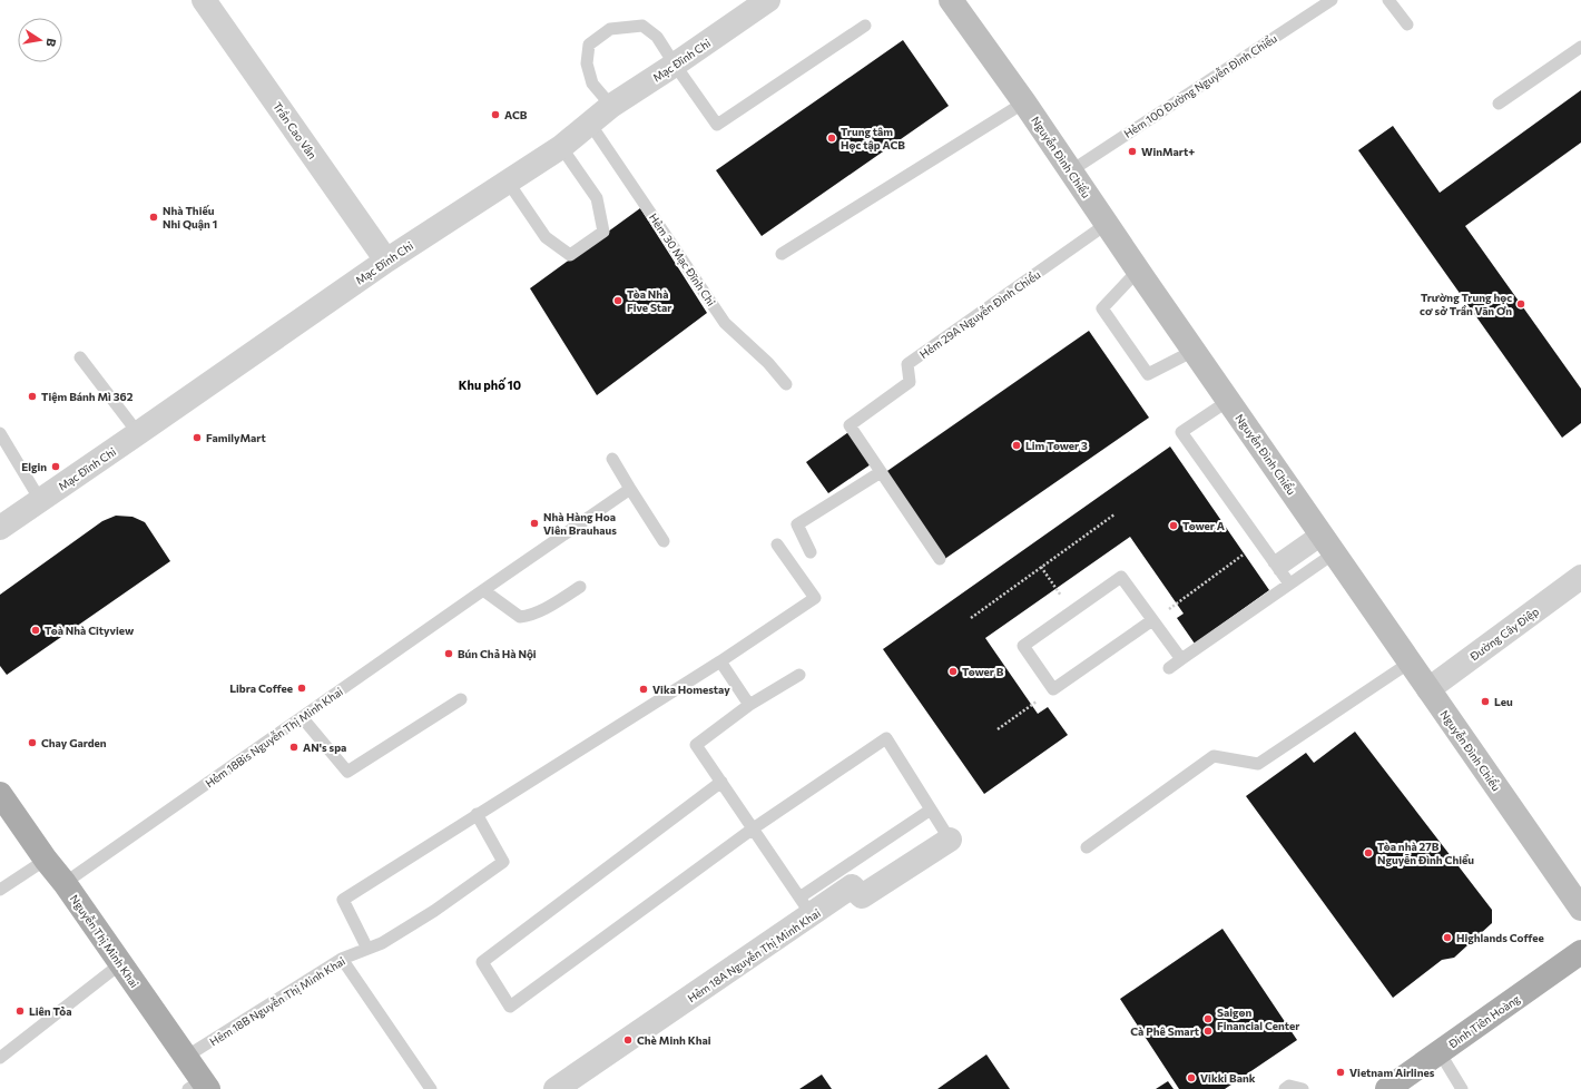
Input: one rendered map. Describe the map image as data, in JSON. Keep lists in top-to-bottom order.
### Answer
{
  "streets": {
    "main road": ["Nguyễn Đình Chiểu", "Nguyễn Thị Minh Khai", "Đinh Tiên Hoàng"],
    "street": [
      "Mạc Đĩnh Chi",
      "Trần Cao Vân",
      "Đường Cây Điệp",
      "Hẻm 18A Nguyễn Thị Minh Khai"
    ],
    "lane": [
      "Hẻm 100 Đường Nguyễn Đình Chiểu",
      "Hẻm 30 Mạc Đĩnh Chi",
      "Hẻm 29A Nguyễn Đình Chiểu",
      "Hẻm 18Bis Nguyễn Thị Minh Khai",
      "Hẻm 18B Nguyễn Thị Minh Khai"
    ]
  },
  "crossings": [
    ["Mạc Đĩnh Chi", "Trần Cao Vân"],
    ["Mạc Đĩnh Chi", "Hẻm 30 Mạc Đĩnh Chi"],
    ["Hẻm 100 Đường Nguyễn Đình Chiểu", "Nguyễn Đình Chiểu"],
    ["Nguyễn Đình Chiểu", "Hẻm 29A Nguyễn Đình Chiểu"],
    ["Nguyễn Đình Chiểu", "Đường Cây Điệp"],
    ["Hẻm 18Bis Nguyễn Thị Minh Khai", "Nguyễn Thị Minh Khai"],
    ["Nguyễn Thị Minh Khai", "Hẻm 18B Nguyễn Thị Minh Khai"]
  ],
  "districts": ["Khu phố 10"],
  "places": [
    "ACB",
    "Trung tâm Học tập ACB",
    "WinMart+",
    "Nhà Thiếu Nhi Quận 1",
    "Tòa Nhà Five Star",
    "Trường Trung học cơ sở Trần Văn Ơn",
    "Tiệm Bánh Mì 362",
    "FamilyMart",
    "Lim Tower 3",
    "Elgin",
    "Nhà Hàng Hoa Viên Brauhaus",
    "Tower A",
    "Toà Nhà Cityview",
    "Bún Chả Hà Nội",
    "Tower B",
    "Libra Coffee",
    "Vika Homestay",
    "Leu",
    "Chay Garden",
    "AN's spa",
    "Tòa nhà 27B Nguyễn Đình Chiểu",
    "Highlands Coffee",
    "Liên Tỏa",
    "Saigon Financial Center",
    "Cà Phê Smart",
    "Chè Minh Khai",
    "Vietnam Airlines",
    "Vikki Bank"
  ],
  "north": "right"
}
